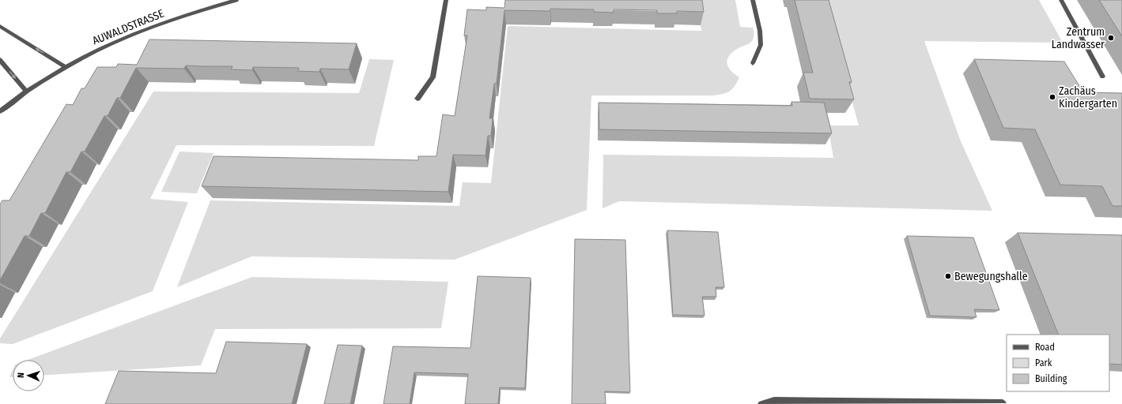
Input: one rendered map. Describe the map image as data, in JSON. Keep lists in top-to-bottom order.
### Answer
{
  "streets": {
    "street": ["AUWALDSTRASSE"]
  },
  "places": ["Zentrum Landwasser", "Zachäus Kindergarten", "Bewegungshalle"],
  "legend": ["Road", "Park", "Building"],
  "north": "left"
}
